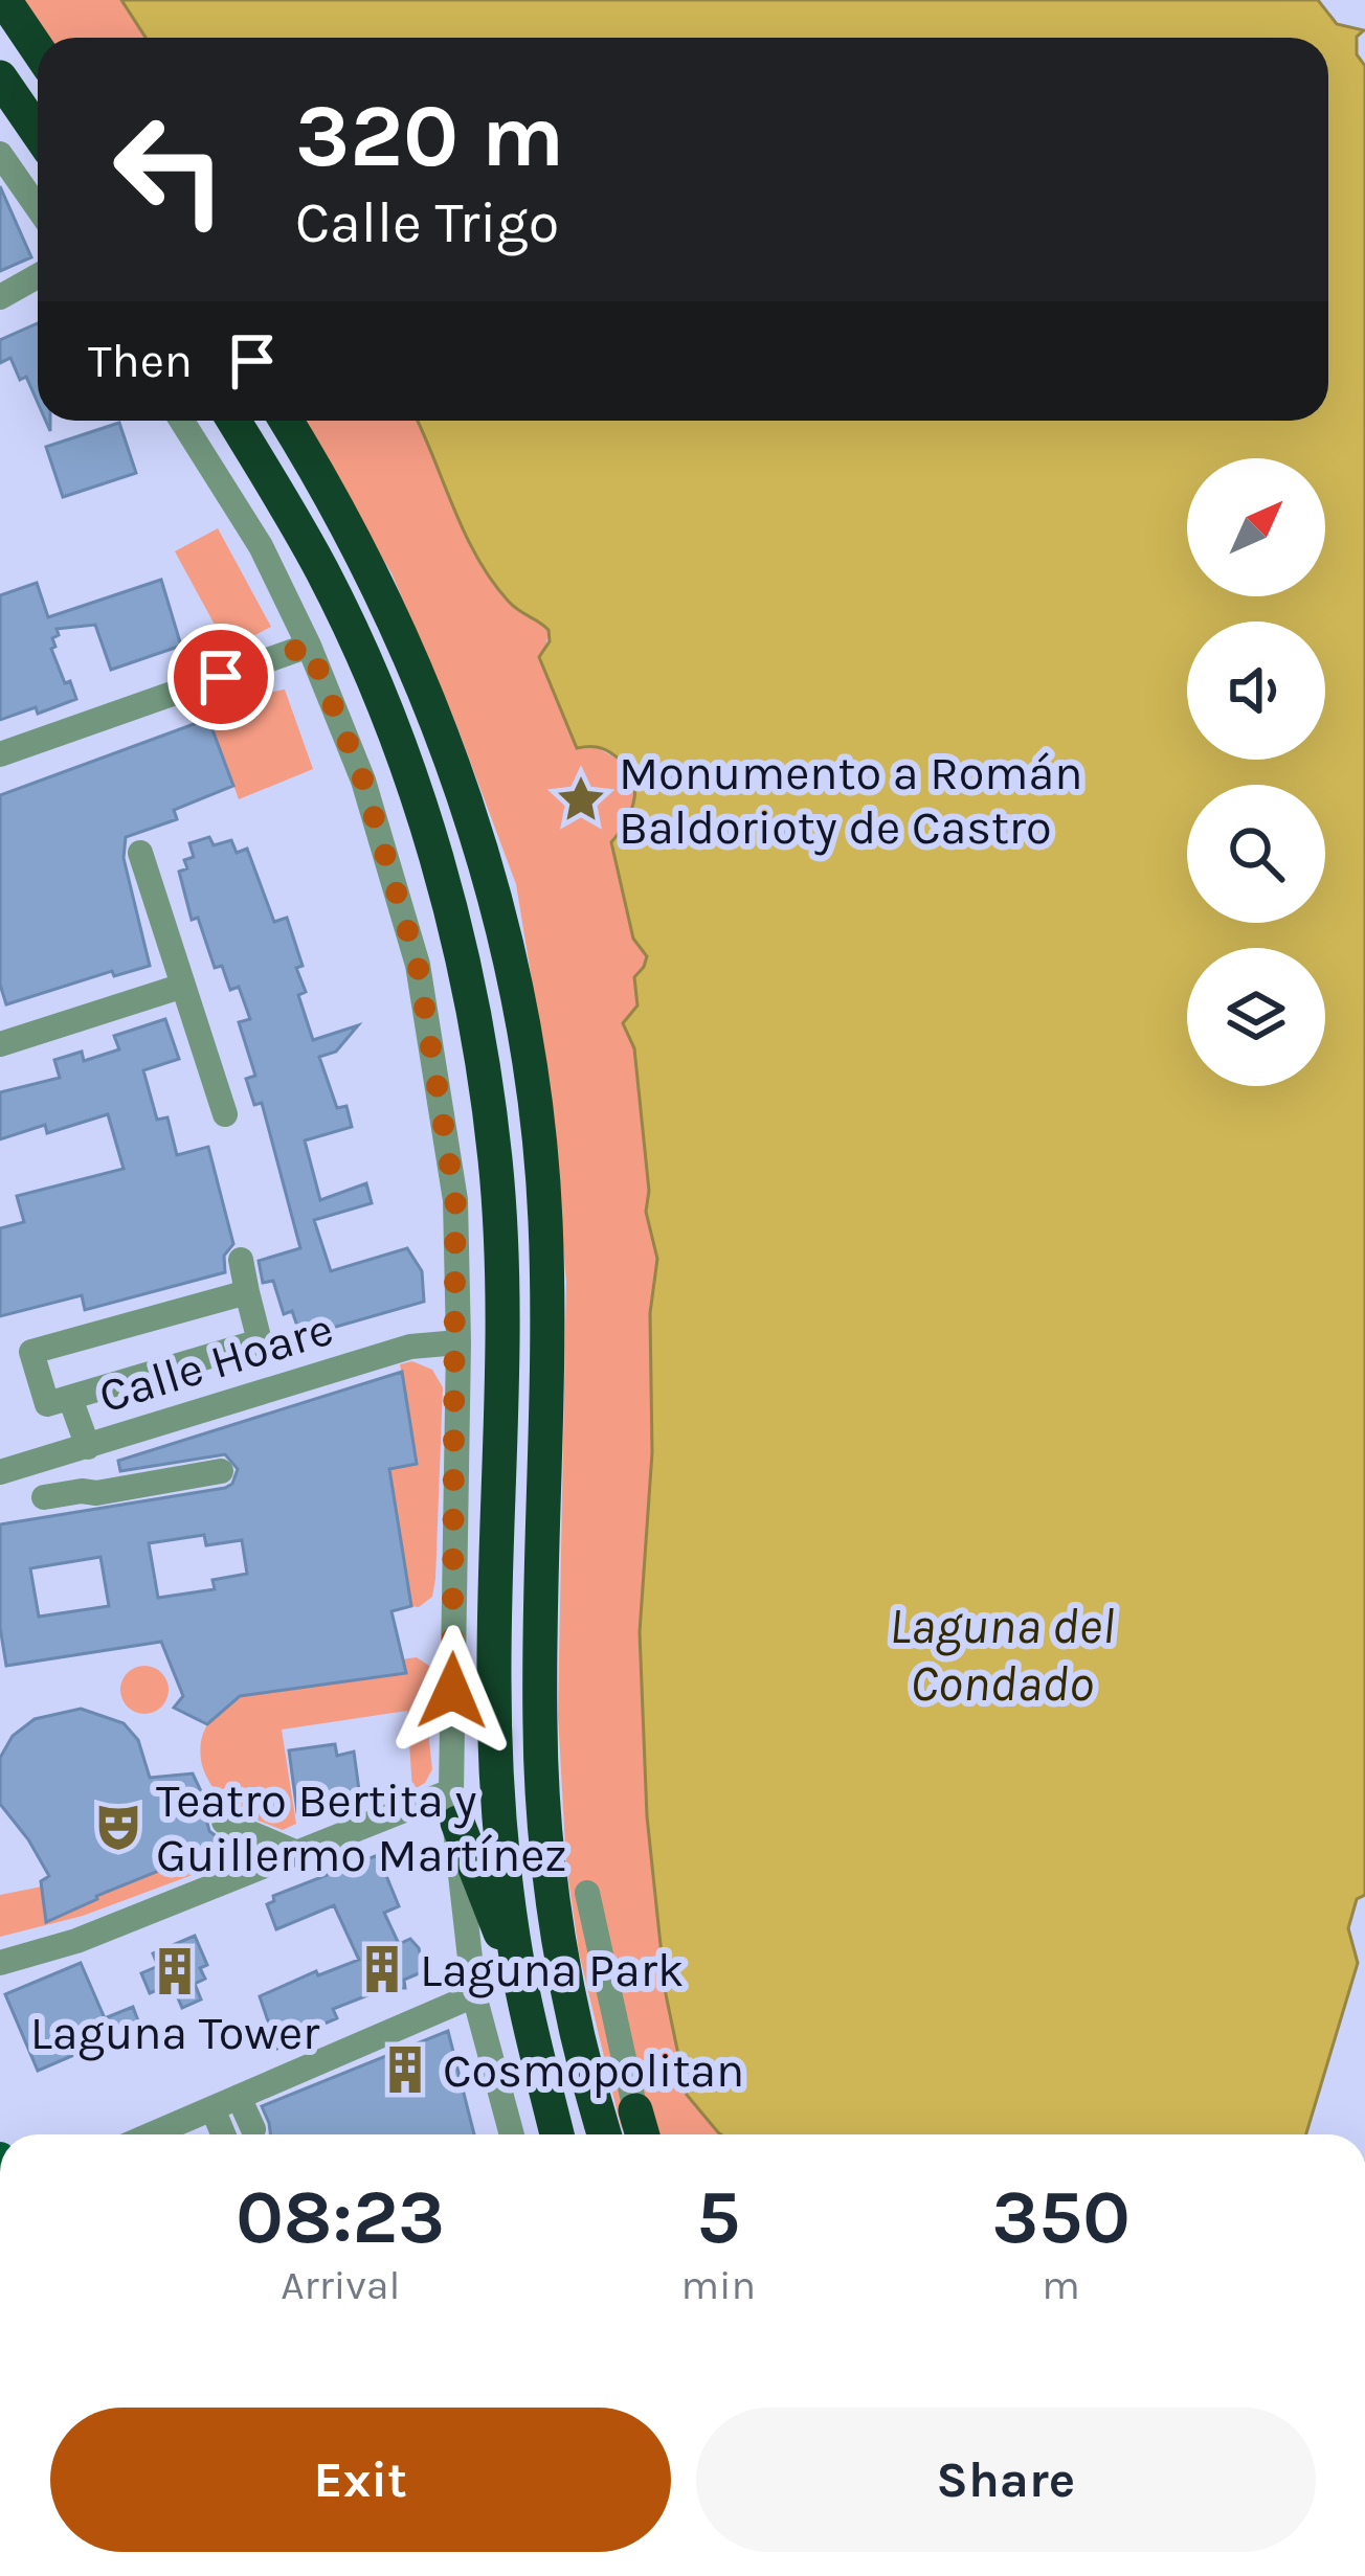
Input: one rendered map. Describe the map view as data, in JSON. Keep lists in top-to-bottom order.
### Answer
{
  "streets": {
    "street": ["Calle Hoare"]
  },
  "water": ["Laguna del Condado"],
  "places": {
    "place": ["Monumento a Román Baldorioty de Castro"],
    "theatre": ["Teatro Bertita y Guillermo Martínez"],
    "building": ["Laguna Park", "Laguna Tower", "Cosmopolitan"]
  },
  "north": "top right",
  "page": {
    "turn": ["320 m", "Calle Trigo"],
    "then": "Then",
    "eta": [
      "08:23",
      "Arrival",
      "5",
      "min",
      "350",
      "m"
    ],
    "buttons": ["Exit", "Share"]
  }
}
